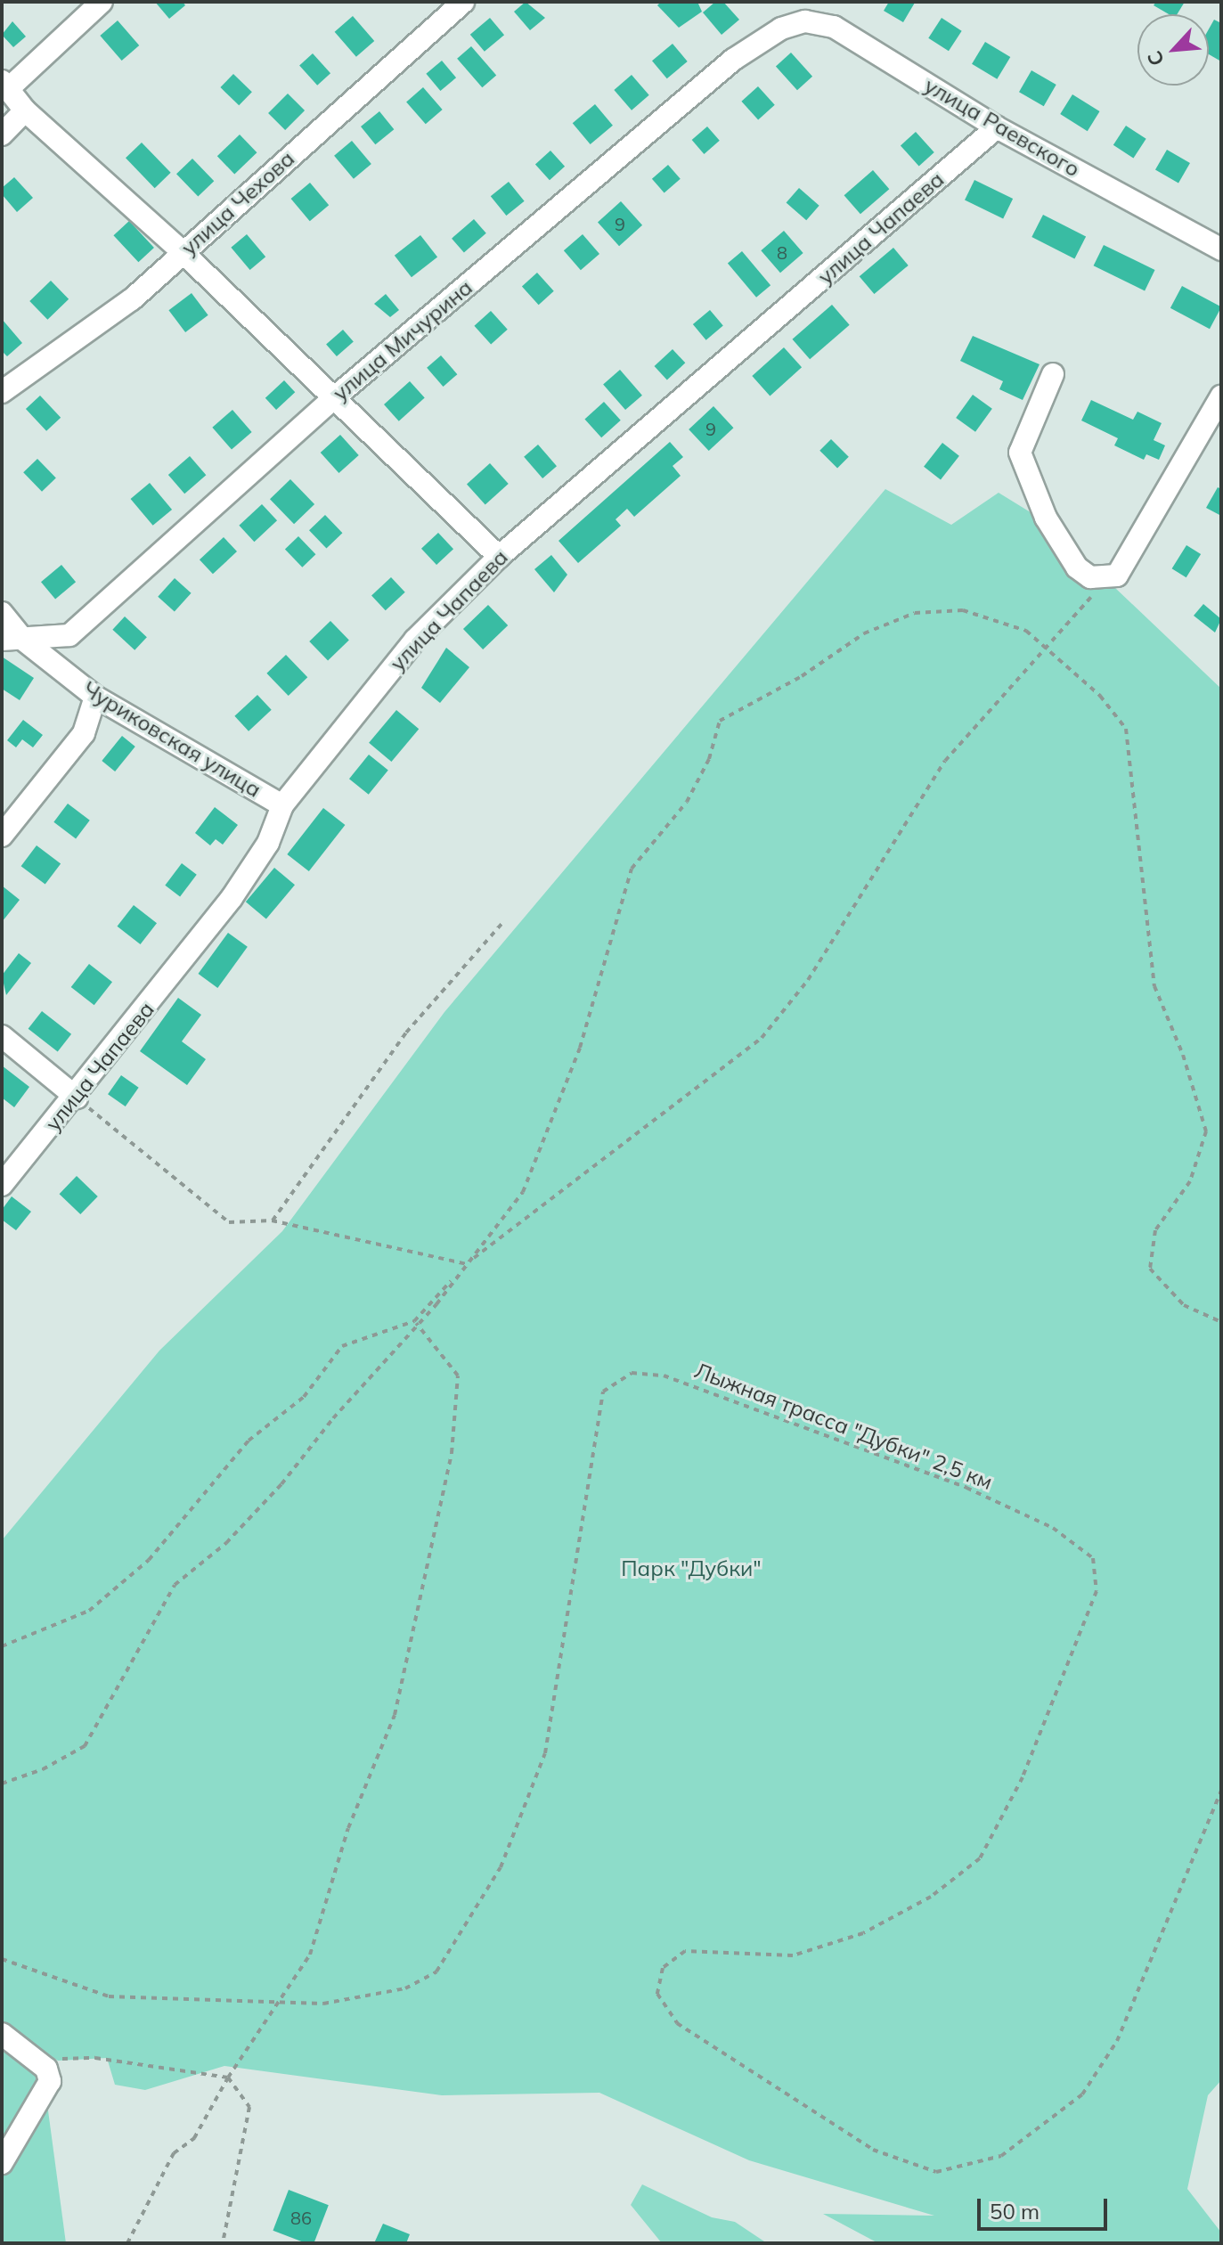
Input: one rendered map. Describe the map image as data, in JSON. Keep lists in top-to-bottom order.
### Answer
{
  "streets": {
    "street": [
      "улица Раевского",
      "улица Чехова",
      "улица Чапаева",
      "улица Мичурина",
      "Чуриковская улица"
    ],
    "path": ["Лыжная трасса \"Дубки\" 2,5 км"]
  },
  "crossings": [
    ["улица Раевского", "улица Чапаева"],
    ["улица Раевского", "улица Мичурина"],
    ["улица Чапаева", "Чуриковская улица"],
    ["улица Мичурина", "Чуриковская улица"]
  ],
  "parks": ["Парк \"Дубки\""],
  "house_numbers": [
    "9",
    "8",
    "9",
    "86"
  ],
  "scale_bar": "50 m",
  "north": "bottom left"
}
